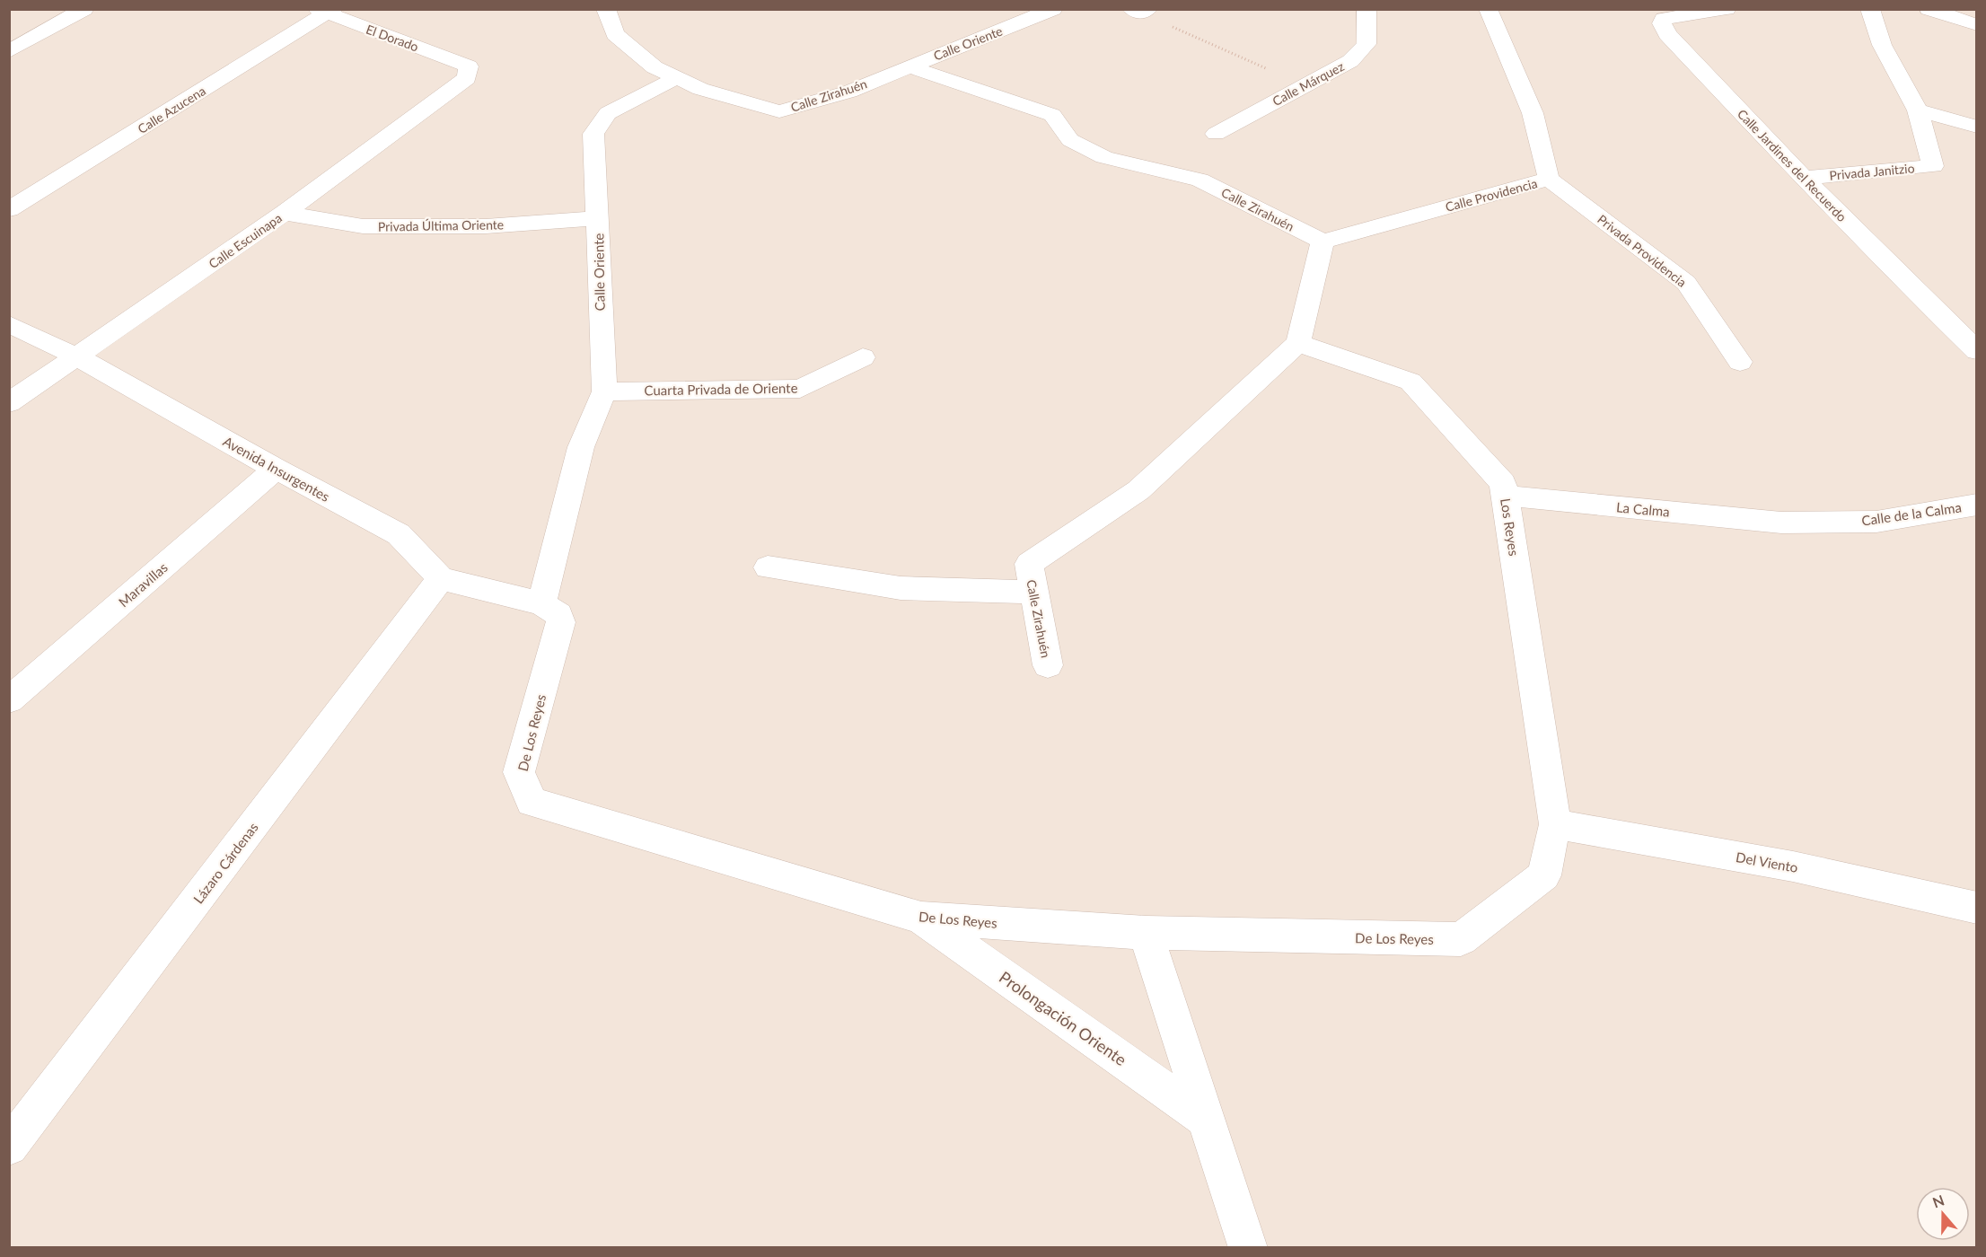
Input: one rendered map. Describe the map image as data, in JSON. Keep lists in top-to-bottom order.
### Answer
{
  "streets": {
    "street": [
      "El Dorado",
      "Calle Oriente",
      "Calle Márquez",
      "Calle Zirahuén",
      "Calle Azucena",
      "Calle Jardines del Recuerdo",
      "Privada Janitzio",
      "Calle Providencia",
      "Privada Última Oriente",
      "Calle Escuinapa",
      "Privada Providencia",
      "Cuarta Privada de Oriente",
      "Avenida Insurgentes",
      "La Calma",
      "Calle de la Calma",
      "Los Reyes",
      "Maravillas",
      "De Los Reyes",
      "Del Viento",
      "Lázaro Cárdenas",
      "Prolongación Oriente"
    ]
  },
  "crossings": [
    ["El Dorado", "Calle Azucena"],
    ["El Dorado", "Calle Escuinapa"],
    ["Calle Oriente", "Calle Zirahuén"],
    ["Calle Oriente", "Privada Última Oriente"],
    ["Calle Oriente", "Cuarta Privada de Oriente"],
    ["Calle Oriente", "De Los Reyes"],
    ["Calle Zirahuén", "Calle Providencia"],
    ["Calle Zirahuén", "Los Reyes"],
    ["Calle Jardines del Recuerdo", "Privada Janitzio"],
    ["Calle Providencia", "Privada Providencia"],
    ["Privada Última Oriente", "Calle Escuinapa"],
    ["Calle Escuinapa", "Avenida Insurgentes"],
    ["Avenida Insurgentes", "Maravillas"],
    ["Avenida Insurgentes", "Lázaro Cárdenas"],
    ["La Calma", "Calle de la Calma"],
    ["La Calma", "Los Reyes"],
    ["Los Reyes", "De Los Reyes"],
    ["Los Reyes", "Del Viento"],
    ["De Los Reyes", "Del Viento"],
    ["De Los Reyes", "Prolongación Oriente"]
  ],
  "north": "top"
}
